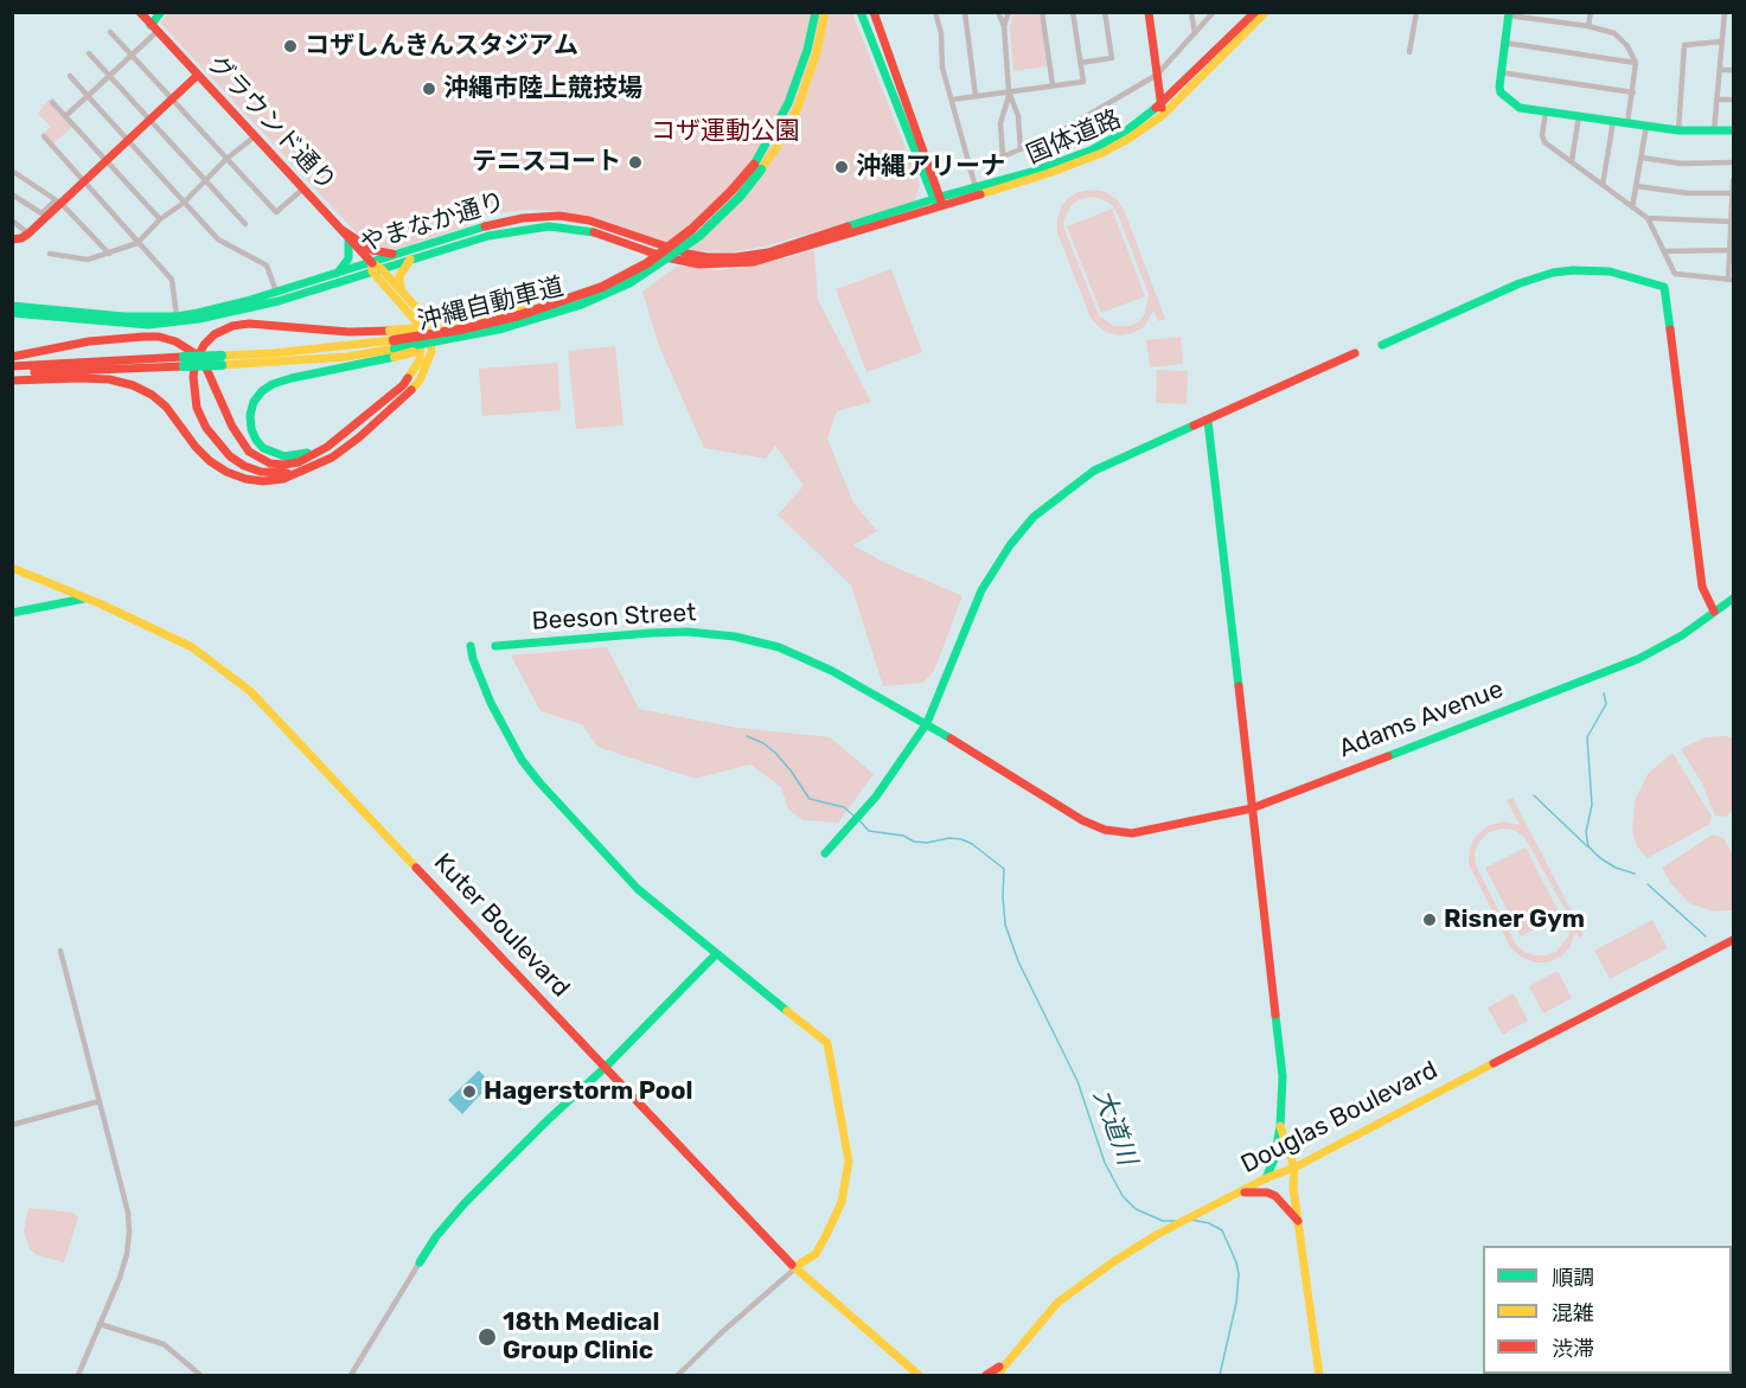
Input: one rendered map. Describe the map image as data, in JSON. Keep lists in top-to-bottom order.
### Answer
{
  "streets": {
    "main road": [
      "グラウンド通り",
      "国体道路",
      "やまなか通り",
      "沖縄自動車道",
      "Beeson Street",
      "Adams Avenue",
      "Kuter Boulevard",
      "Douglas Boulevard"
    ]
  },
  "crossings": [
    ["グラウンド通り", "やまなか通り"],
    ["国体道路", "やまなか通り"],
    ["Beeson Street", "Adams Avenue"]
  ],
  "water": ["大道川"],
  "parks": ["コザ運動公園"],
  "places": [
    "コザしんきんスタジアム",
    "沖縄市陸上競技場",
    "テニスコート",
    "沖縄アリーナ",
    "Risner Gym",
    "Hagerstorm Pool",
    "18th Medical Group Clinic"
  ],
  "legend": ["順調", "混雑", "渋滞"]
}
